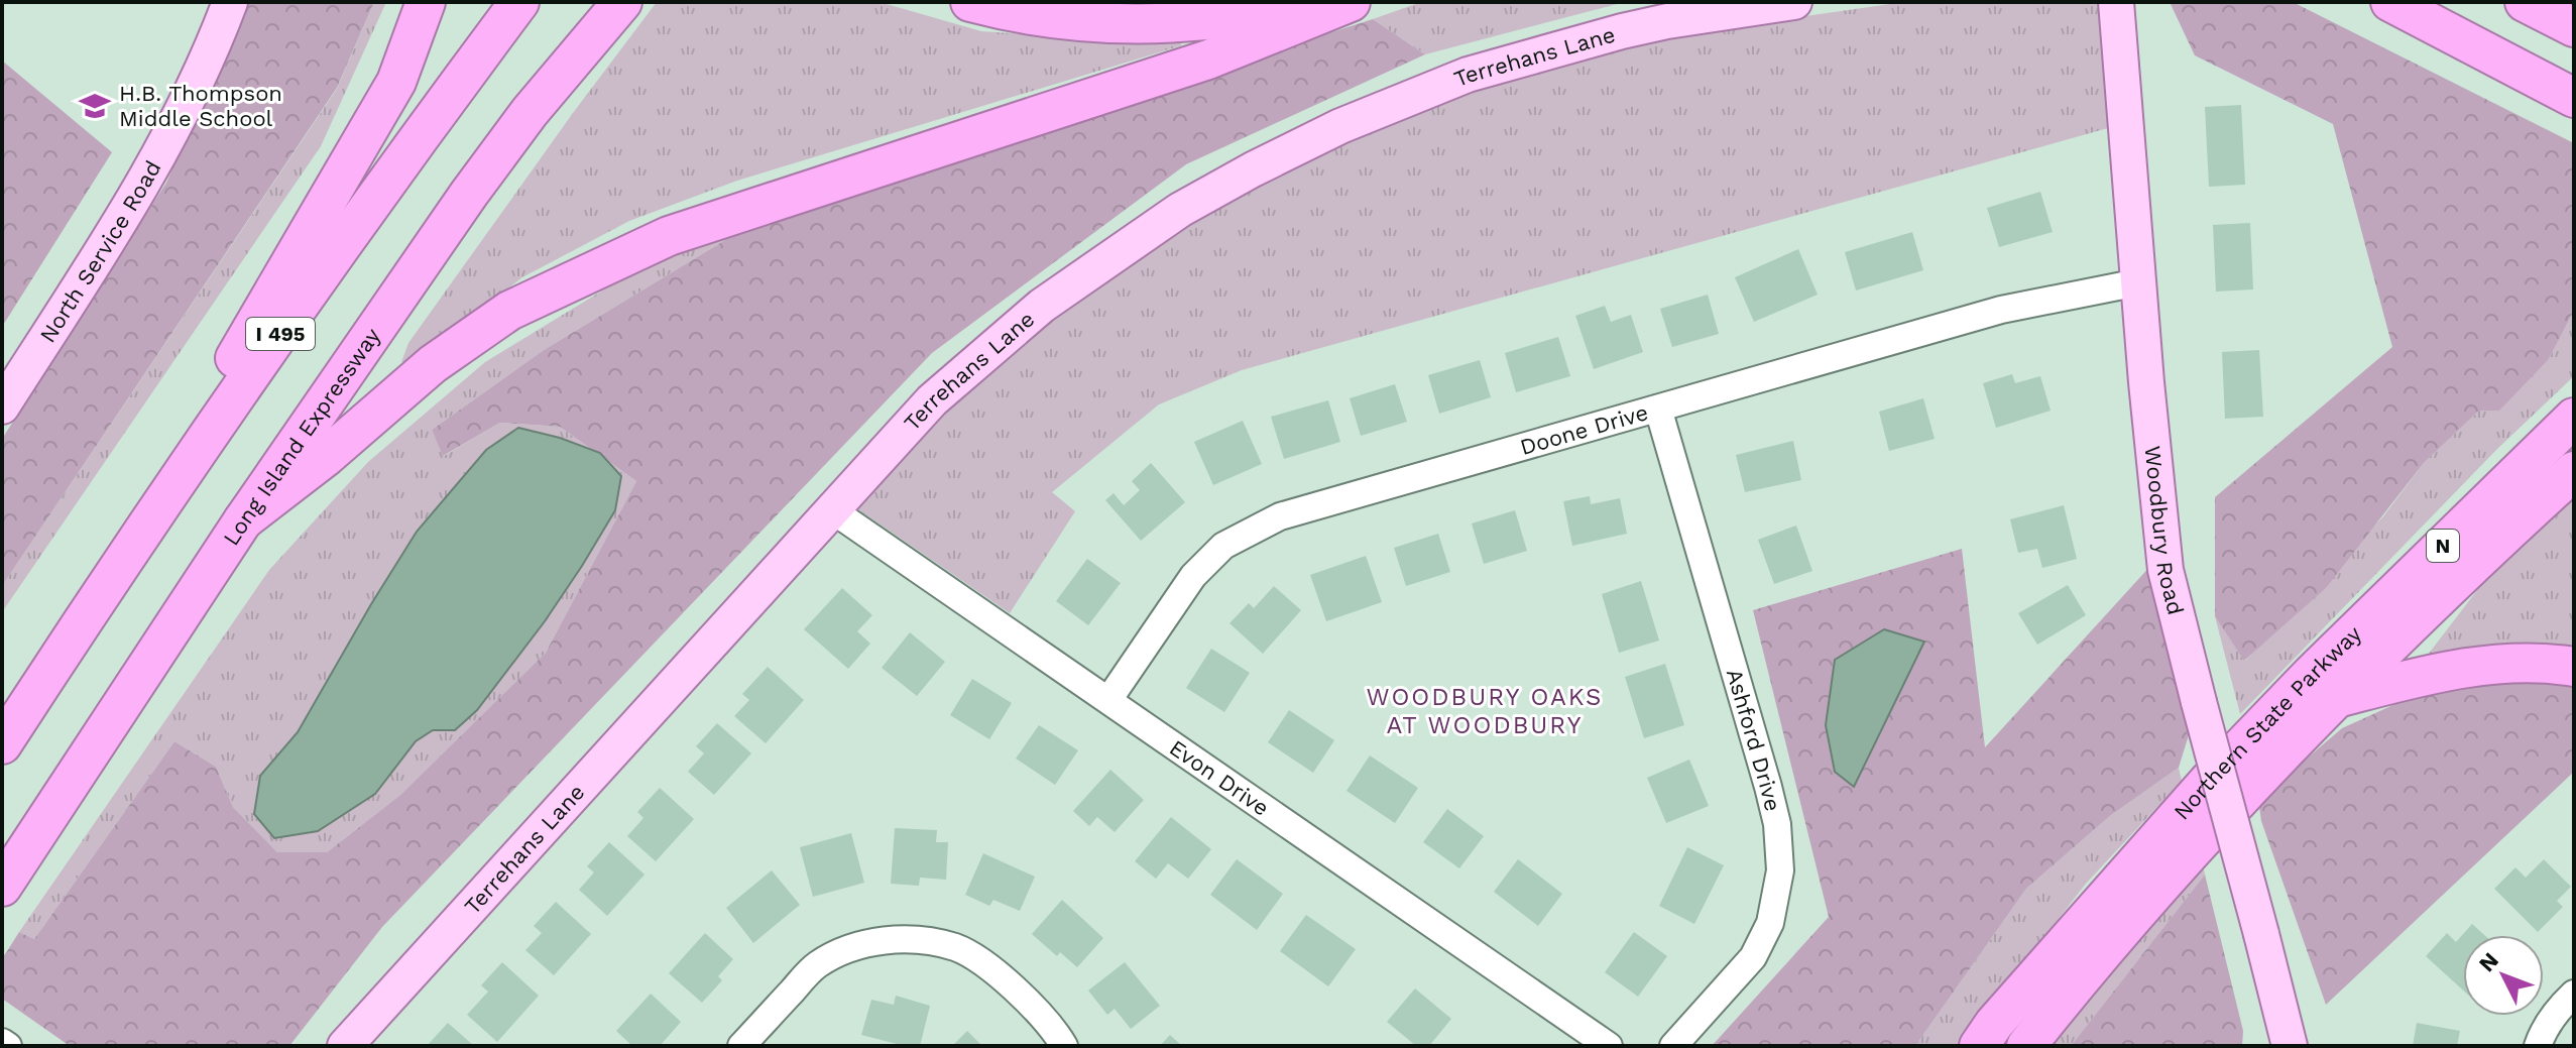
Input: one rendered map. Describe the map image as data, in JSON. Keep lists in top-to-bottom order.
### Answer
{
  "streets": {
    "highway": [
      "I 495",
      "Long Island Expressway",
      "N",
      "Northern State Parkway"
    ],
    "main road": ["Terrehans Lane", "North Service Road", "Woodbury Road"],
    "street": ["Doone Drive", "Ashford Drive", "Evon Drive"]
  },
  "crossings": [
    ["Terrehans Lane", "Evon Drive"],
    ["Doone Drive", "Woodbury Road"],
    ["Doone Drive", "Ashford Drive"],
    ["Doone Drive", "Evon Drive"]
  ],
  "districts": ["WOODBURY OAKS AT WOODBURY"],
  "places": {
    "school or university": ["H.B. Thompson Middle School"]
  },
  "north": "top left"
}
